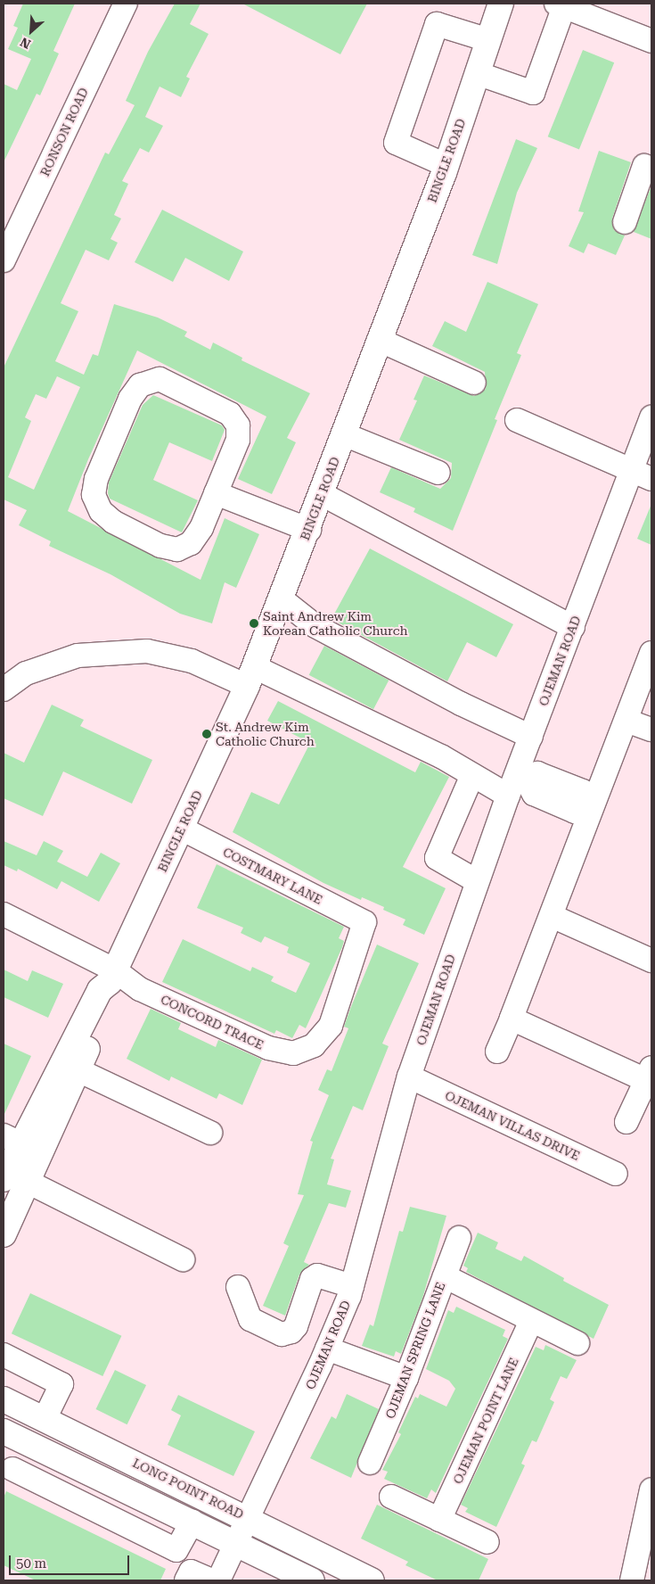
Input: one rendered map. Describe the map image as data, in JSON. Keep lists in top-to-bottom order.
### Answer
{
  "streets": {
    "main road": ["BINGLE ROAD", "LONG POINT ROAD"],
    "street": [
      "RONSON ROAD",
      "OJEMAN ROAD",
      "COSTMARY LANE",
      "CONCORD TRACE",
      "OJEMAN VILLAS DRIVE",
      "OJEMAN SPRING LANE",
      "OJEMAN POINT LANE"
    ]
  },
  "crossings": [
    ["BINGLE ROAD", "COSTMARY LANE"],
    ["BINGLE ROAD", "CONCORD TRACE"],
    ["OJEMAN ROAD", "OJEMAN VILLAS DRIVE"],
    ["OJEMAN ROAD", "LONG POINT ROAD"],
    ["COSTMARY LANE", "CONCORD TRACE"]
  ],
  "places": ["Saint Andrew Kim Korean Catholic Church", "St. Andrew Kim Catholic Church"],
  "scale_bar": "50 m",
  "north": "bottom left"
}
